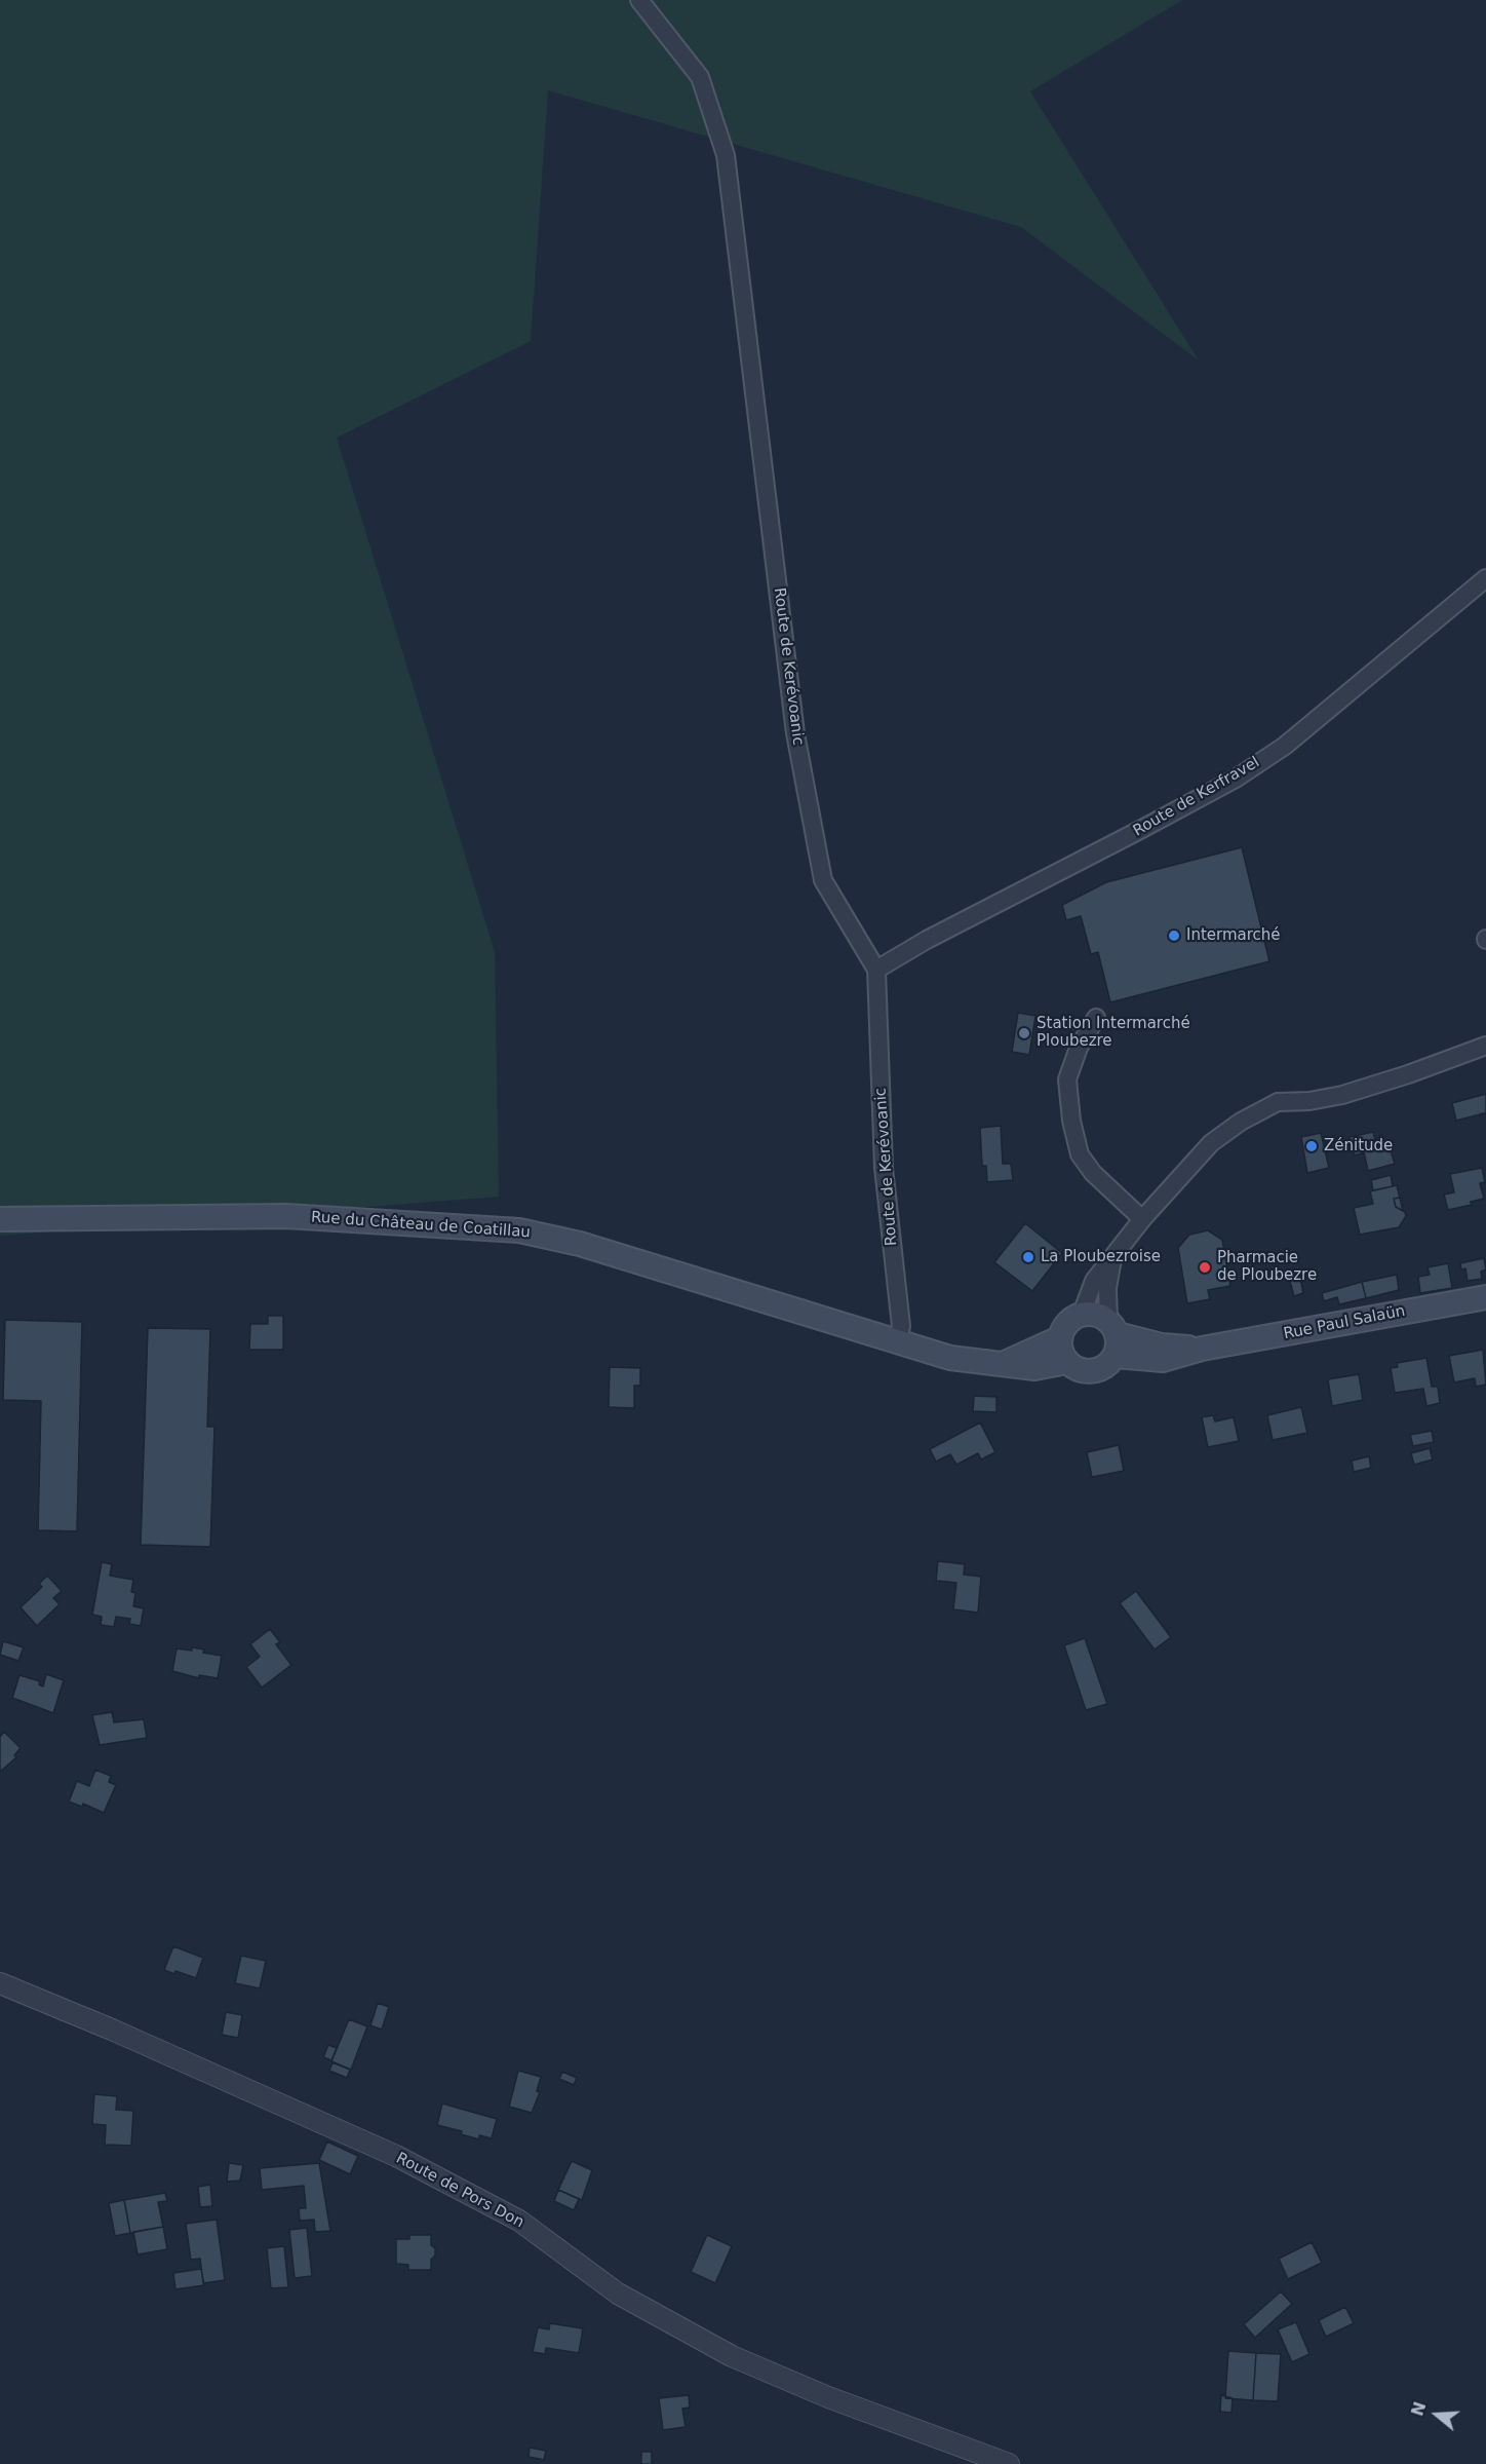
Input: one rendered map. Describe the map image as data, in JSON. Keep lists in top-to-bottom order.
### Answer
{
  "streets": {
    "main road": ["Rue du Château de Coatillau", "Rue Paul Salaün"],
    "street": ["Route de Kerévoanic", "Route de Kerfravel", "Route de Pors Don"]
  },
  "crossings": [
    ["Route de Kerévoanic", "Route de Kerfravel"],
    ["Route de Kerévoanic", "Rue du Château de Coatillau"]
  ],
  "places": [
    "Intermarché",
    "Station Intermarché Ploubezre",
    "Zénitude",
    "La Ploubezroise",
    "Pharmacie de Ploubezre"
  ],
  "north": "left"
}
